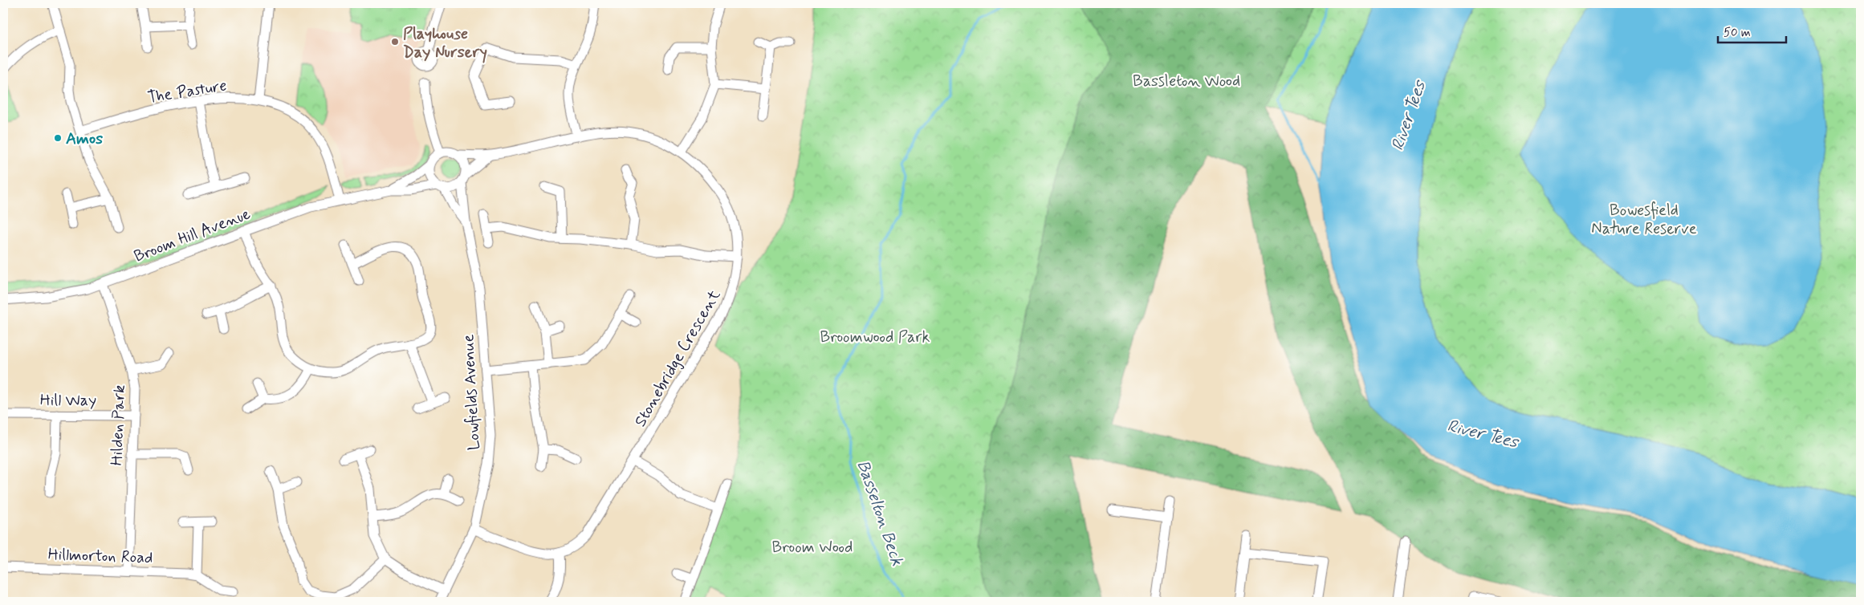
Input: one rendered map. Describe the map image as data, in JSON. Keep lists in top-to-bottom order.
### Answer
{
  "streets": {
    "street": [
      "The Pasture",
      "Broom Hill Avenue",
      "Stonebridge Crescent",
      "Lowfields Avenue",
      "Hill Way",
      "Hilden Park",
      "Hillmorton Road"
    ]
  },
  "crossings": [
    ["The Pasture", "Broom Hill Avenue"],
    ["Broom Hill Avenue", "Stonebridge Crescent"],
    ["Broom Hill Avenue", "Lowfields Avenue"],
    ["Broom Hill Avenue", "Hilden Park"],
    ["Stonebridge Crescent", "Lowfields Avenue"],
    ["Hill Way", "Hilden Park"],
    ["Hilden Park", "Hillmorton Road"]
  ],
  "water": ["River Tees", "Basselton Beck"],
  "parks": [
    "Bassleton Wood",
    "Bowesfield Nature Reserve",
    "Broomwood Park",
    "Broom Wood"
  ],
  "places": ["Playhouse Day Nursery", "Amos"],
  "scale_bar": "50 m"
}
